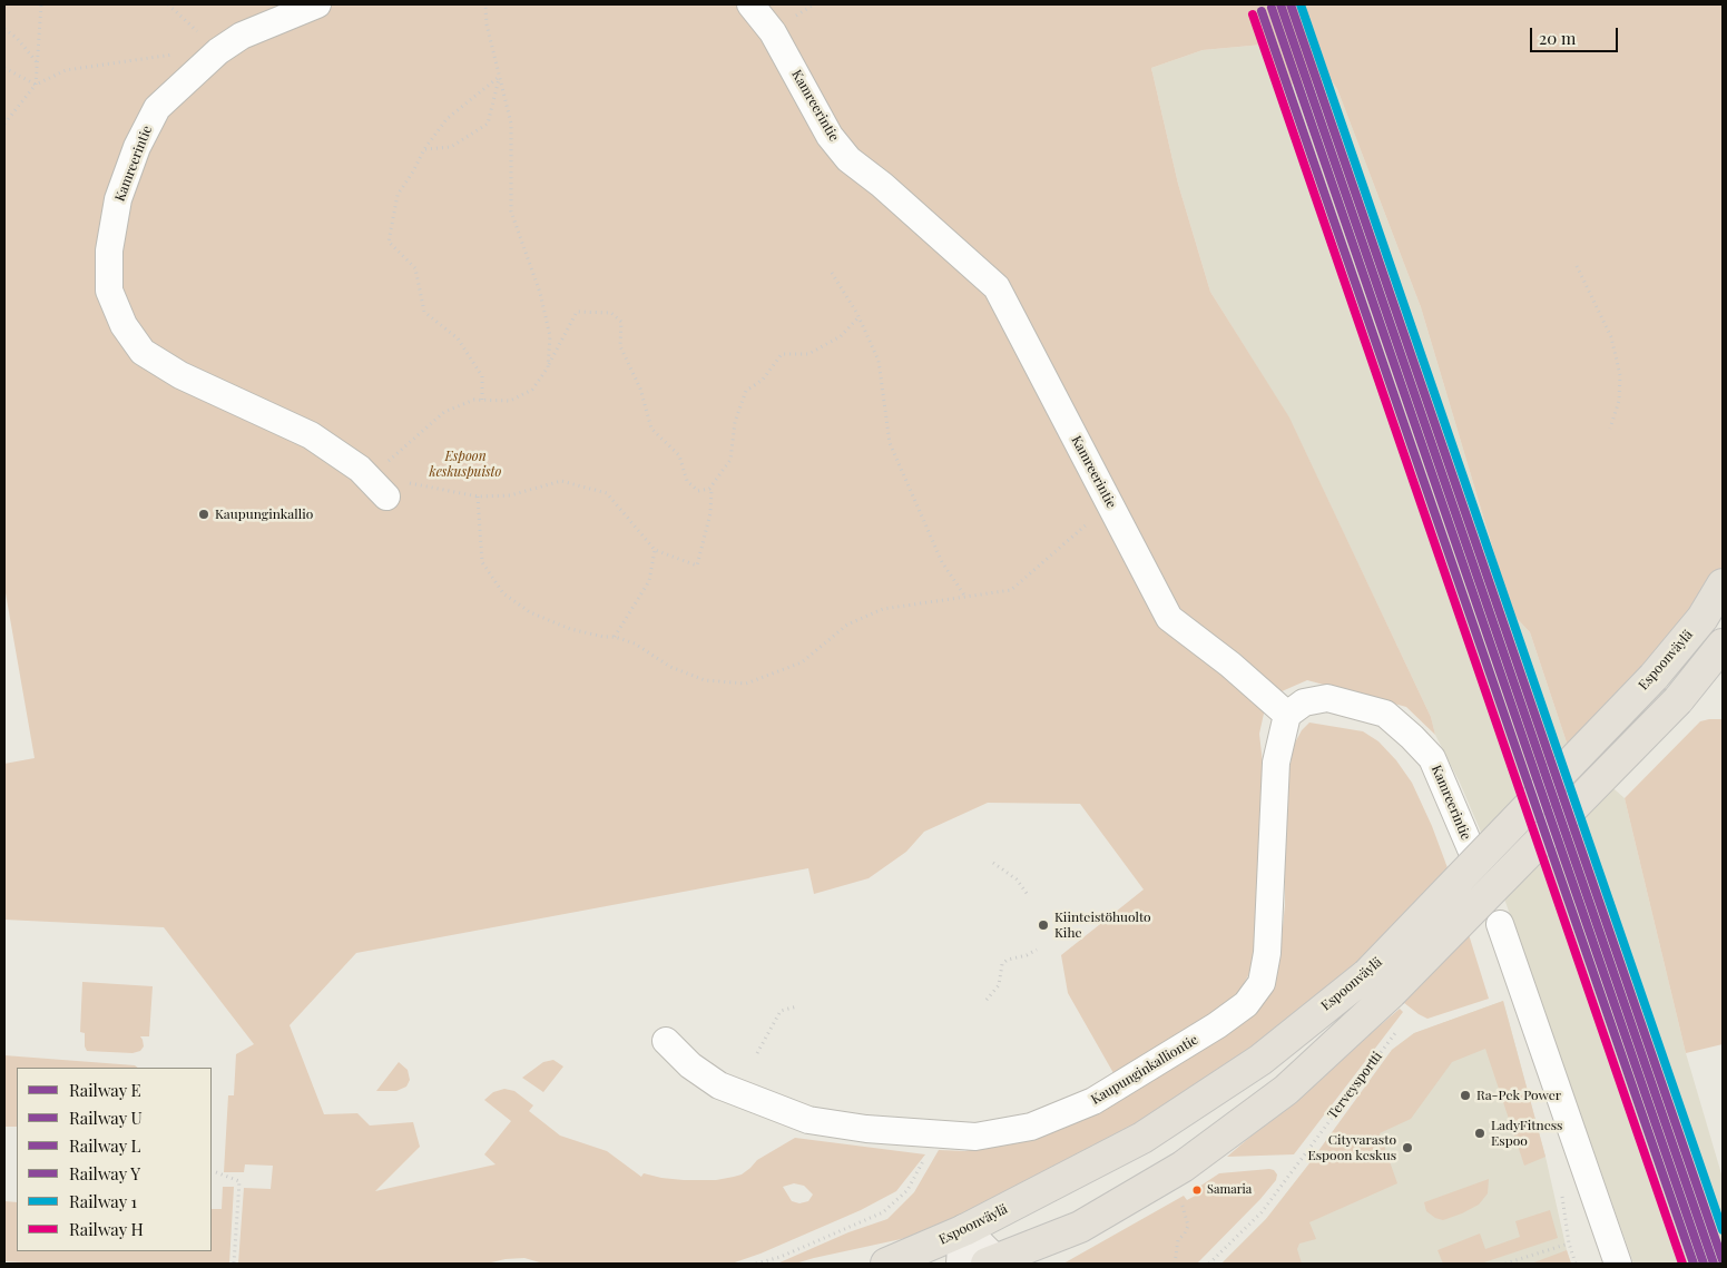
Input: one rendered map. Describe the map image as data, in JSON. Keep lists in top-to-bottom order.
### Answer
{
  "streets": {
    "main road": ["Espoonväylä"],
    "street": ["Kamreerintie", "Kaupunginkalliontie"],
    "path": ["Terveysportti"]
  },
  "crossings": [
    ["Kamreerintie", "Kaupunginkalliontie"]
  ],
  "parks": ["Espoon keskuspuisto"],
  "places": [
    "Kaupunginkallio",
    "Kiinteistöhuolto Kihe",
    "Ra-Pek Power",
    "LadyFitness Espoo",
    "Cityvarasto Espoon keskus",
    "Samaria"
  ],
  "lines": [
    "rail line E",
    "rail line L",
    "rail line 1",
    "rail line U",
    "rail line Y",
    "rail line H"
  ],
  "legend": [
    "Railway E",
    "Railway U",
    "Railway L",
    "Railway Y",
    "Railway 1",
    "Railway H"
  ],
  "scale_bar": "20 m"
}
